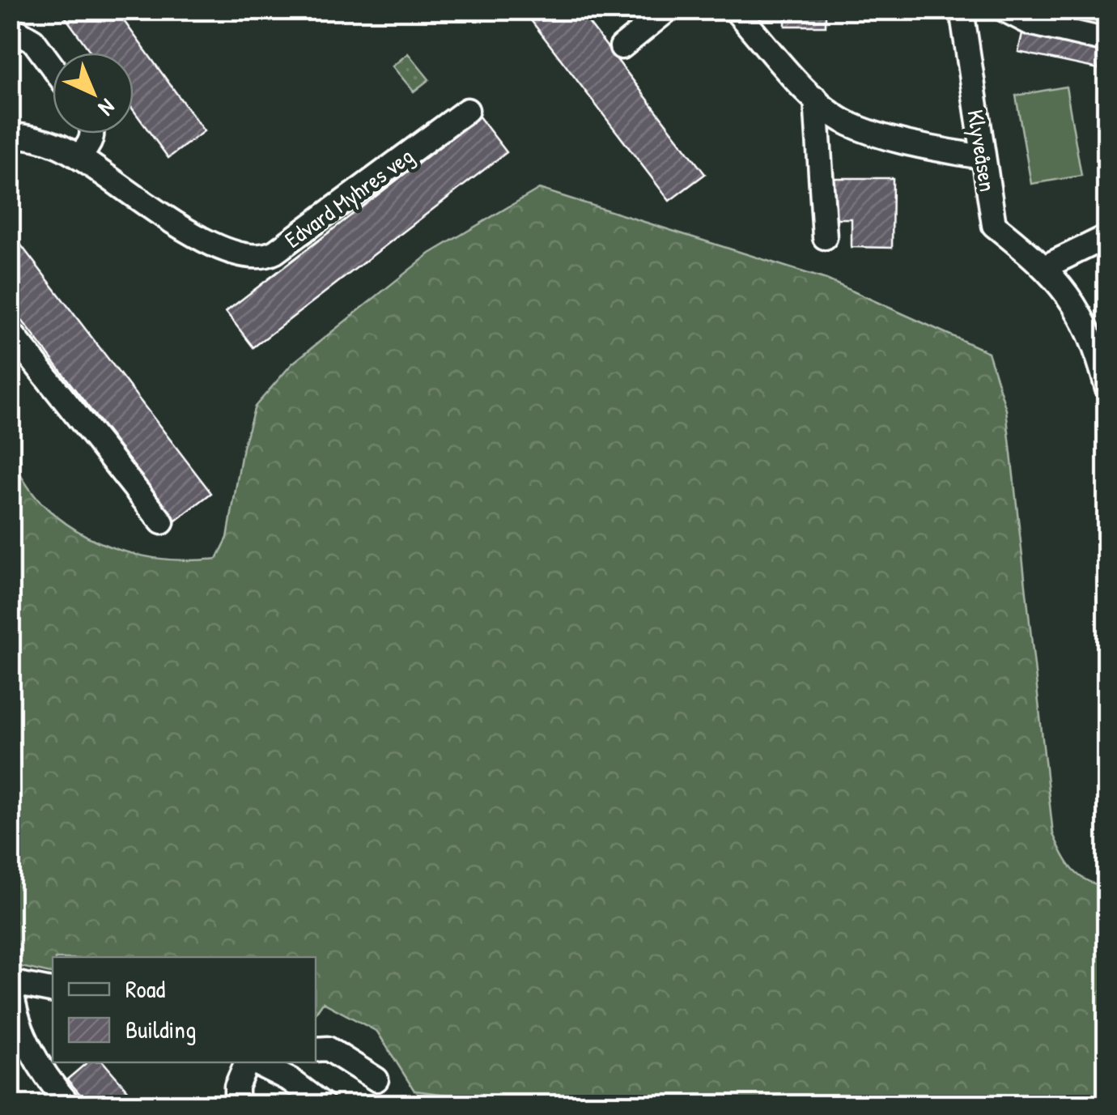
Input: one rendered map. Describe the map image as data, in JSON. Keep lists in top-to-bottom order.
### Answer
{
  "streets": {
    "street": ["Klyveåsen", "Edvard Myhres veg"]
  },
  "legend": ["Road", "Building"],
  "north": "bottom right"
}
